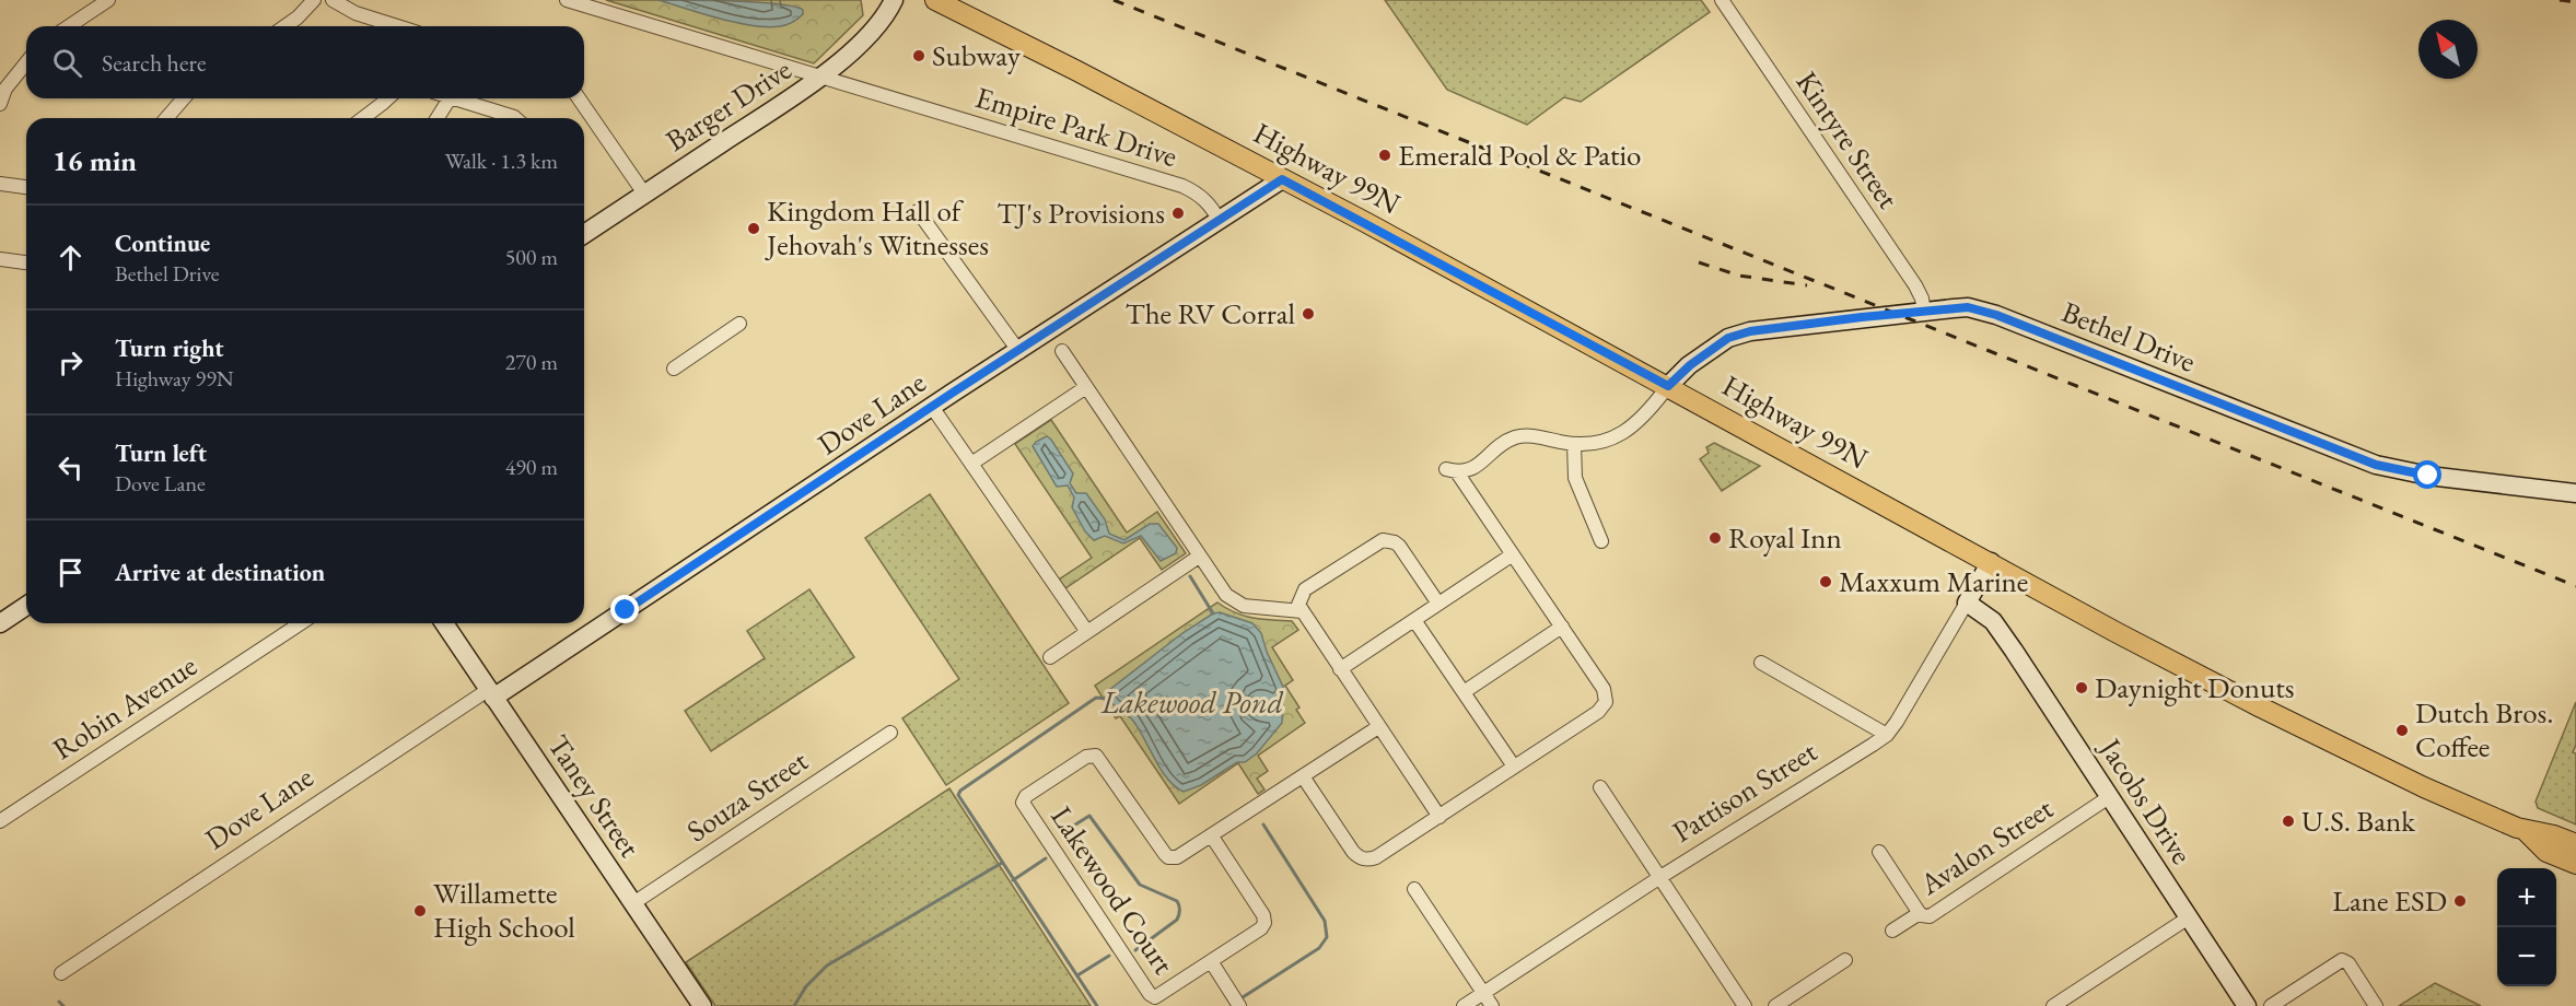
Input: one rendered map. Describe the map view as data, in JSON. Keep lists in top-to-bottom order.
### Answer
{
  "streets": {
    "main road": ["Highway 99N"],
    "street": [
      "Barger Drive",
      "Empire Park Drive",
      "Kintyre Street",
      "Bethel Drive",
      "Dove Lane",
      "Robin Avenue",
      "Pattison Street",
      "Taney Street",
      "Souza Street",
      "Jacobs Drive",
      "Avalon Street",
      "Lakewood Court"
    ]
  },
  "crossings": [
    ["Barger Drive", "Empire Park Drive"],
    ["Empire Park Drive", "Dove Lane"],
    ["Kintyre Street", "Bethel Drive"],
    ["Highway 99N", "Bethel Drive"],
    ["Highway 99N", "Dove Lane"],
    ["Highway 99N", "Pattison Street"],
    ["Dove Lane", "Taney Street"],
    ["Pattison Street", "Jacobs Drive"],
    ["Taney Street", "Souza Street"],
    ["Jacobs Drive", "Avalon Street"]
  ],
  "water": ["Lakewood Pond"],
  "places": [
    "Subway",
    "Emerald Pool & Patio",
    "TJ's Provisions",
    "Kingdom Hall of Jehovah's Witnesses",
    "The RV Corral",
    "Royal Inn",
    "Maxxum Marine",
    "Daynight Donuts",
    "Dutch Bros. Coffee",
    "U.S. Bank",
    "Lane ESD",
    "Willamette High School"
  ],
  "north": "top left",
  "page": {
    "search": "Search here",
    "heading": ["16 min", "Walk · 1.3 km"],
    "list": [
      ["Continue", "Bethel Drive", "500 m"],
      ["Turn right", "Highway 99N", "270 m"],
      ["Turn left", "Dove Lane", "490 m"],
      "Arrive at destination"
    ],
    "map_buttons": ["+", "−"]
  }
}
